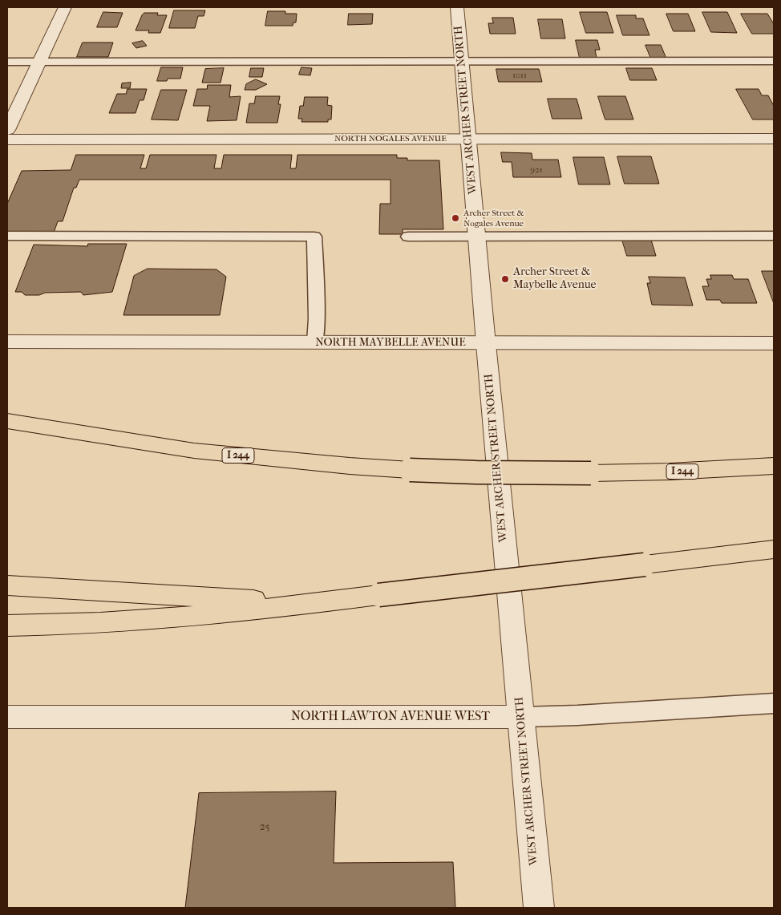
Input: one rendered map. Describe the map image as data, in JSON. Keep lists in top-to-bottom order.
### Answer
{
  "streets": {
    "highway": ["I 244"],
    "street": [
      "WEST ARCHER STREET NORTH",
      "NORTH NOGALES AVENUE",
      "NORTH MAYBELLE AVENUE",
      "NORTH LAWTON AVENUE WEST"
    ]
  },
  "crossings": [
    ["WEST ARCHER STREET NORTH", "NORTH NOGALES AVENUE"],
    ["WEST ARCHER STREET NORTH", "NORTH MAYBELLE AVENUE"],
    ["WEST ARCHER STREET NORTH", "NORTH LAWTON AVENUE WEST"]
  ],
  "places": ["Archer Street & Nogales Avenue", "Archer Street & Maybelle Avenue"],
  "house_numbers": ["1011", "921", "25"]
}
